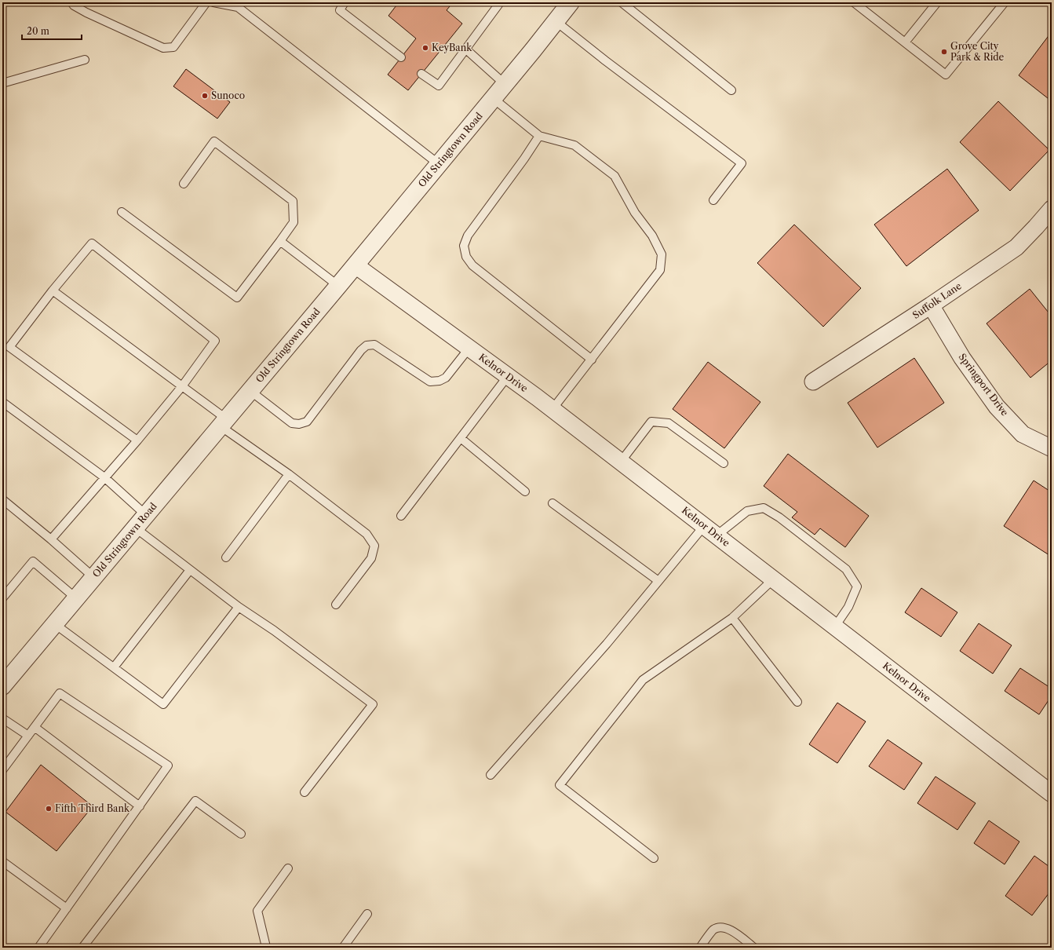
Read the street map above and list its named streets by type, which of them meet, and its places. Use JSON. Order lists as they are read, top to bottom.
{
  "streets": {
    "street": [
      "Old Stringtown Road",
      "Suffolk Lane",
      "Kelnor Drive",
      "Springport Drive"
    ]
  },
  "crossings": [
    ["Old Stringtown Road", "Kelnor Drive"],
    ["Suffolk Lane", "Springport Drive"]
  ],
  "places": [
    "KeyBank",
    "Grove City Park & Ride",
    "Sunoco",
    "Fifth Third Bank"
  ],
  "scale_bar": "20 m"
}
